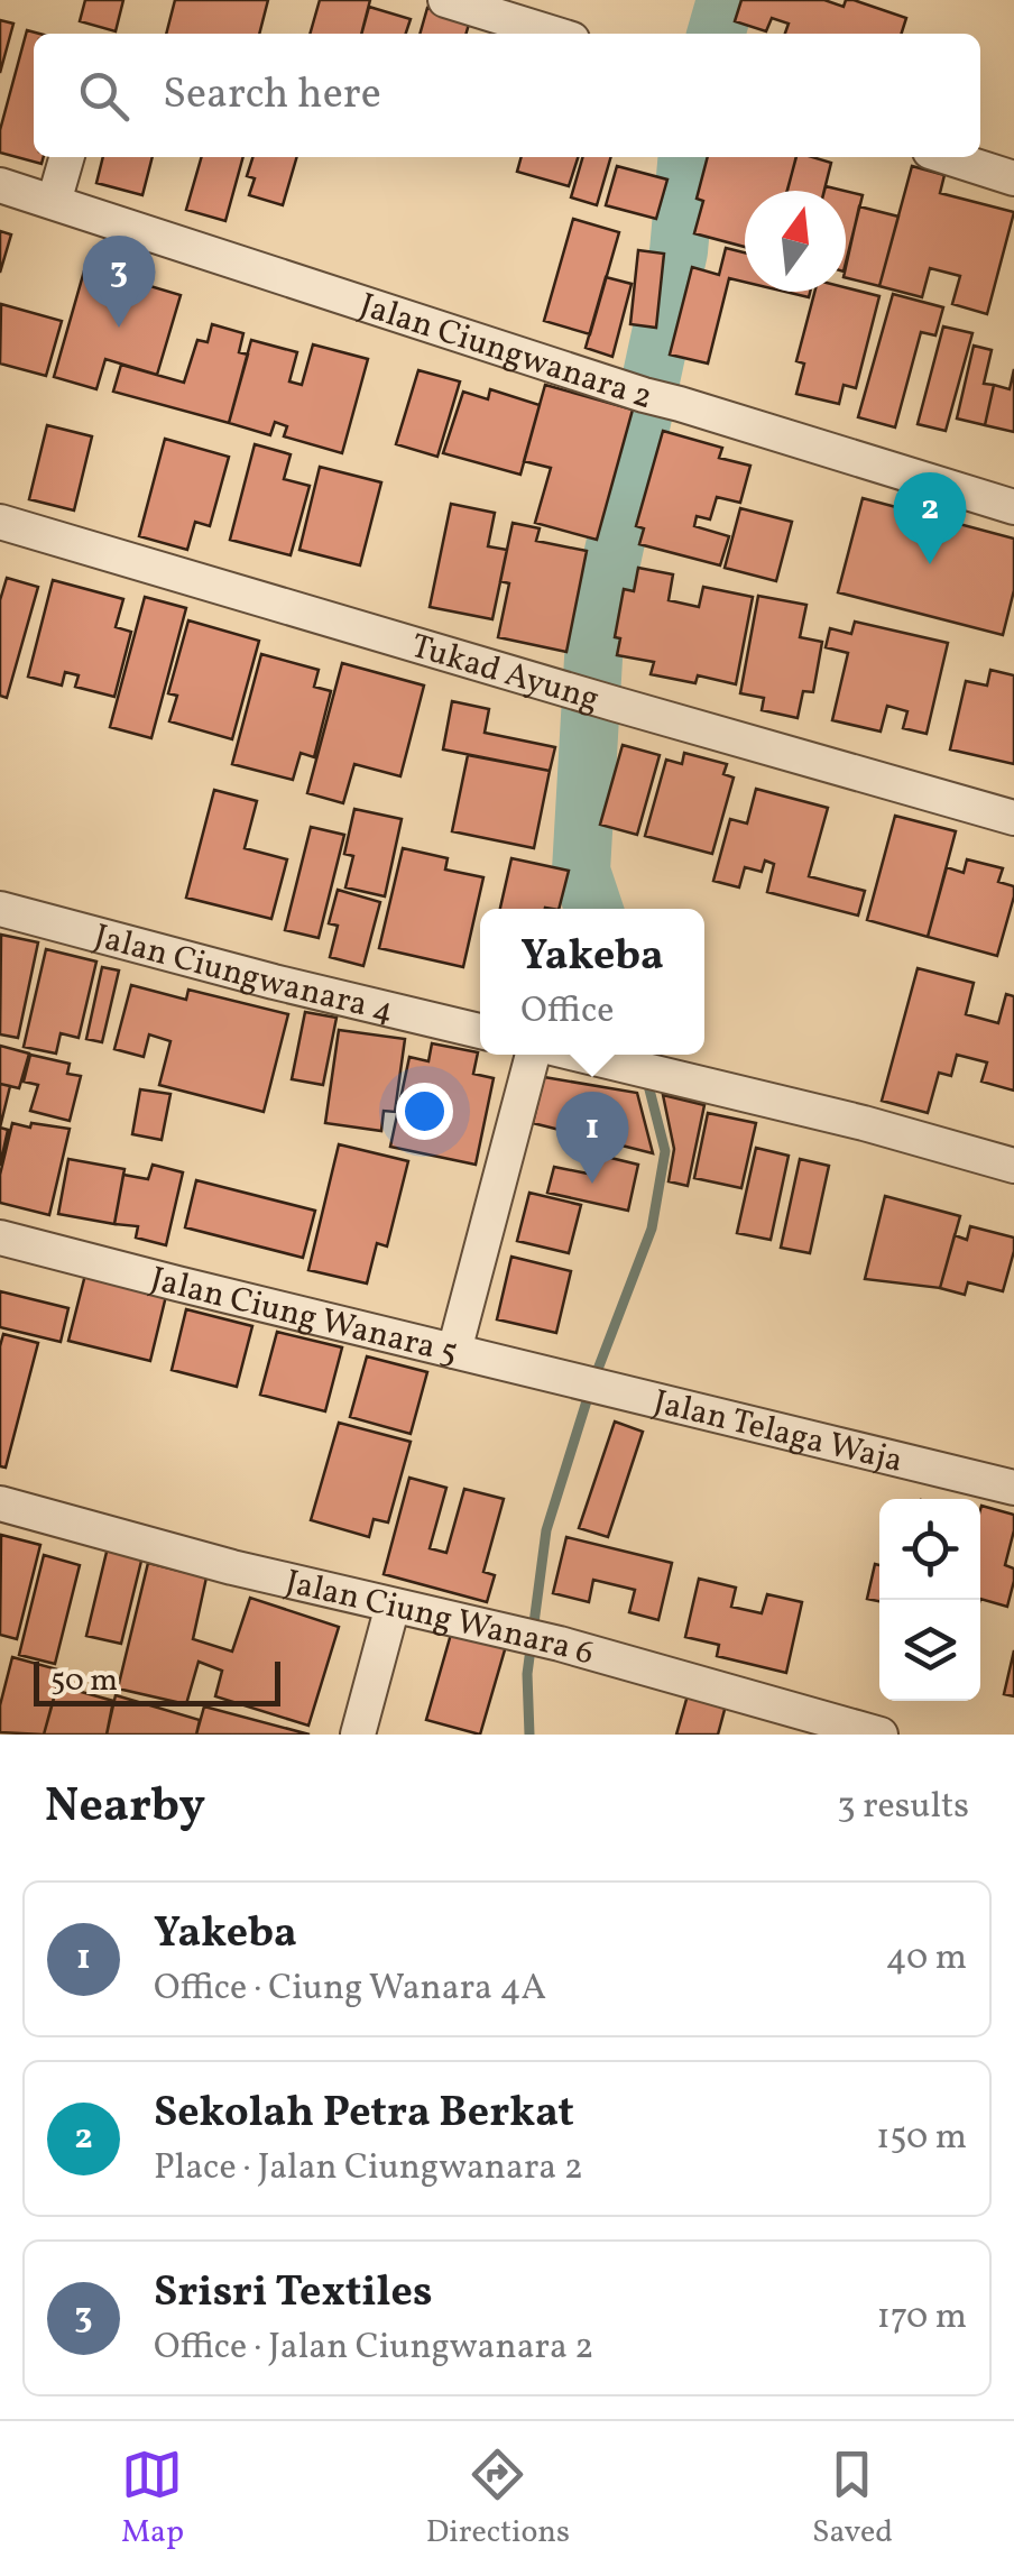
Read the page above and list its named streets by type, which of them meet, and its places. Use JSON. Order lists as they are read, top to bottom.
{
  "streets": {
    "street": [
      "Jalan Ciungwanara 2",
      "Tukad Ayung",
      "Jalan Ciungwanara 4",
      "Jalan Ciung Wanara 5",
      "Jalan Telaga Waja",
      "Jalan Ciung Wanara 6"
    ]
  },
  "crossings": [
    ["Jalan Ciung Wanara 5", "Jalan Telaga Waja"]
  ],
  "scale_bar": "50 m",
  "north": "top",
  "page": {
    "search": "Search here",
    "pins": ["3", "2", "1"],
    "popup": ["Yakeba", "Office"],
    "scale": "50 m",
    "heading": ["Nearby", "3 results"],
    "list": [
      {
        "mark": "1",
        "name": "Yakeba",
        "note": "Office · Ciung Wanara 4A",
        "value": "40 m"
      },
      {
        "mark": "2",
        "name": "Sekolah Petra Berkat",
        "note": "Place · Jalan Ciungwanara 2",
        "value": "150 m"
      },
      {
        "mark": "3",
        "name": "Srisri Textiles",
        "note": "Office · Jalan Ciungwanara 2",
        "value": "170 m"
      }
    ],
    "nav": ["Map", "Directions", "Saved"]
  }
}
